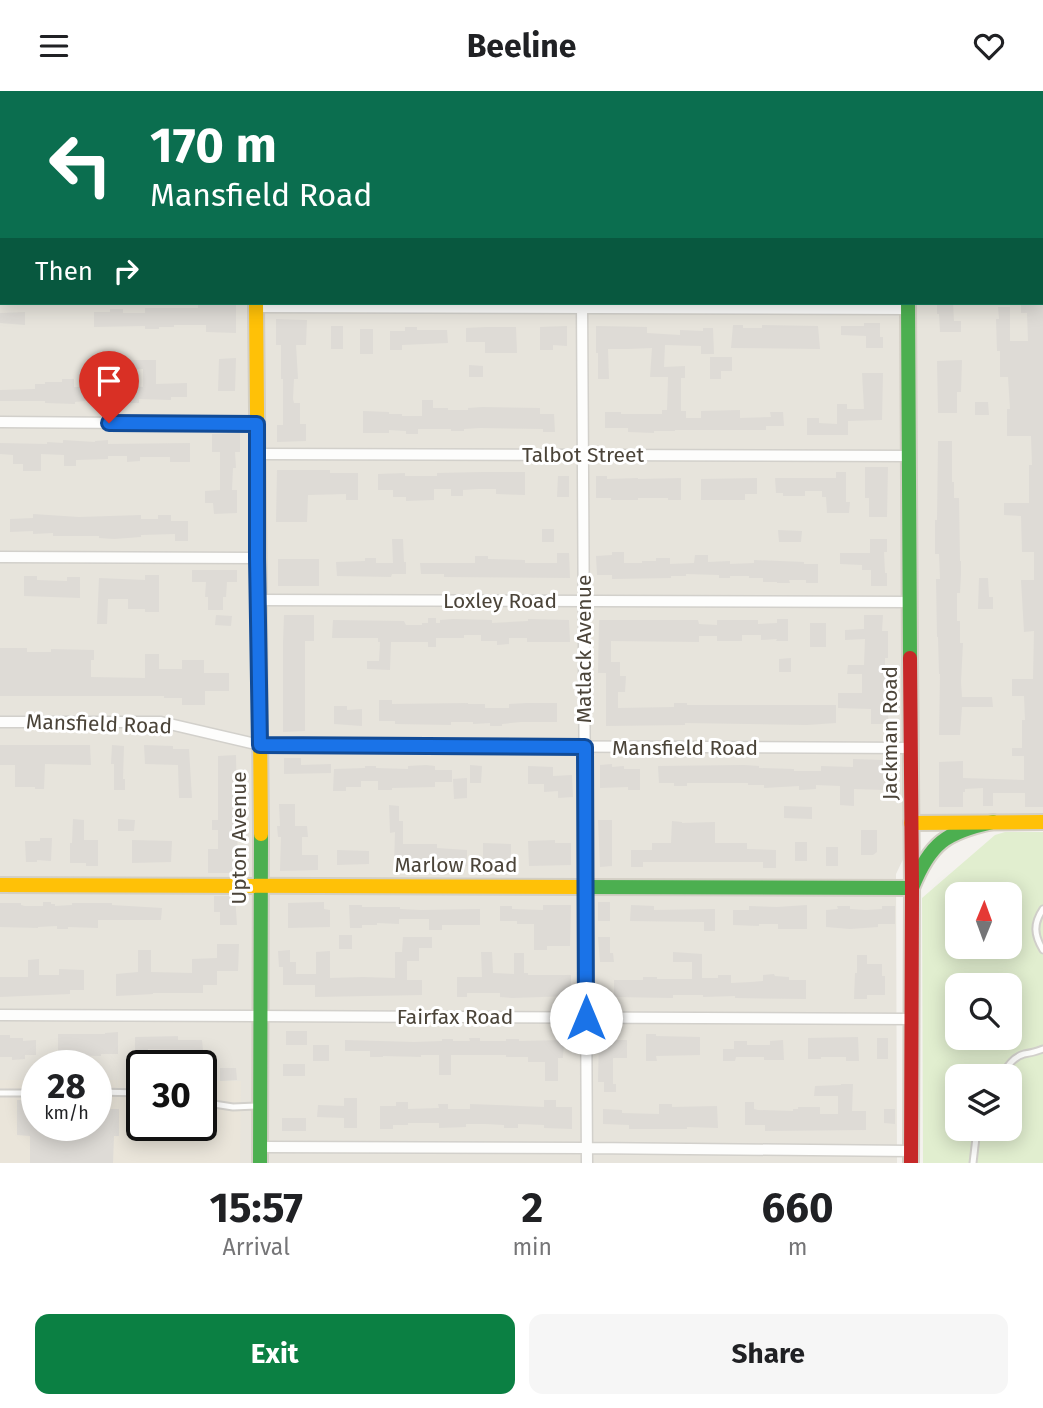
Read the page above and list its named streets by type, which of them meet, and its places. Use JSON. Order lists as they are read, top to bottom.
{
  "streets": {
    "street": [
      "Talbot Street",
      "Loxley Road",
      "Matlack Avenue",
      "Mansfield Road",
      "Jackman Road",
      "Upton Avenue",
      "Marlow Road",
      "Fairfax Road"
    ]
  },
  "crossings": [
    ["Talbot Street", "Matlack Avenue"],
    ["Talbot Street", "Jackman Road"],
    ["Talbot Street", "Upton Avenue"],
    ["Loxley Road", "Matlack Avenue"],
    ["Loxley Road", "Jackman Road"],
    ["Loxley Road", "Upton Avenue"],
    ["Matlack Avenue", "Mansfield Road"],
    ["Matlack Avenue", "Marlow Road"],
    ["Matlack Avenue", "Fairfax Road"],
    ["Mansfield Road", "Jackman Road"],
    ["Mansfield Road", "Upton Avenue"],
    ["Jackman Road", "Marlow Road"],
    ["Jackman Road", "Fairfax Road"],
    ["Upton Avenue", "Marlow Road"],
    ["Upton Avenue", "Fairfax Road"]
  ],
  "north": "top",
  "page": {
    "header": "Beeline",
    "turn": ["170 m", "Mansfield Road"],
    "then": "Then",
    "speed": "28 km/h",
    "limit": "30",
    "eta": [
      "15:57",
      "Arrival",
      "2",
      "min",
      "660",
      "m"
    ],
    "buttons": ["Exit", "Share"]
  }
}
